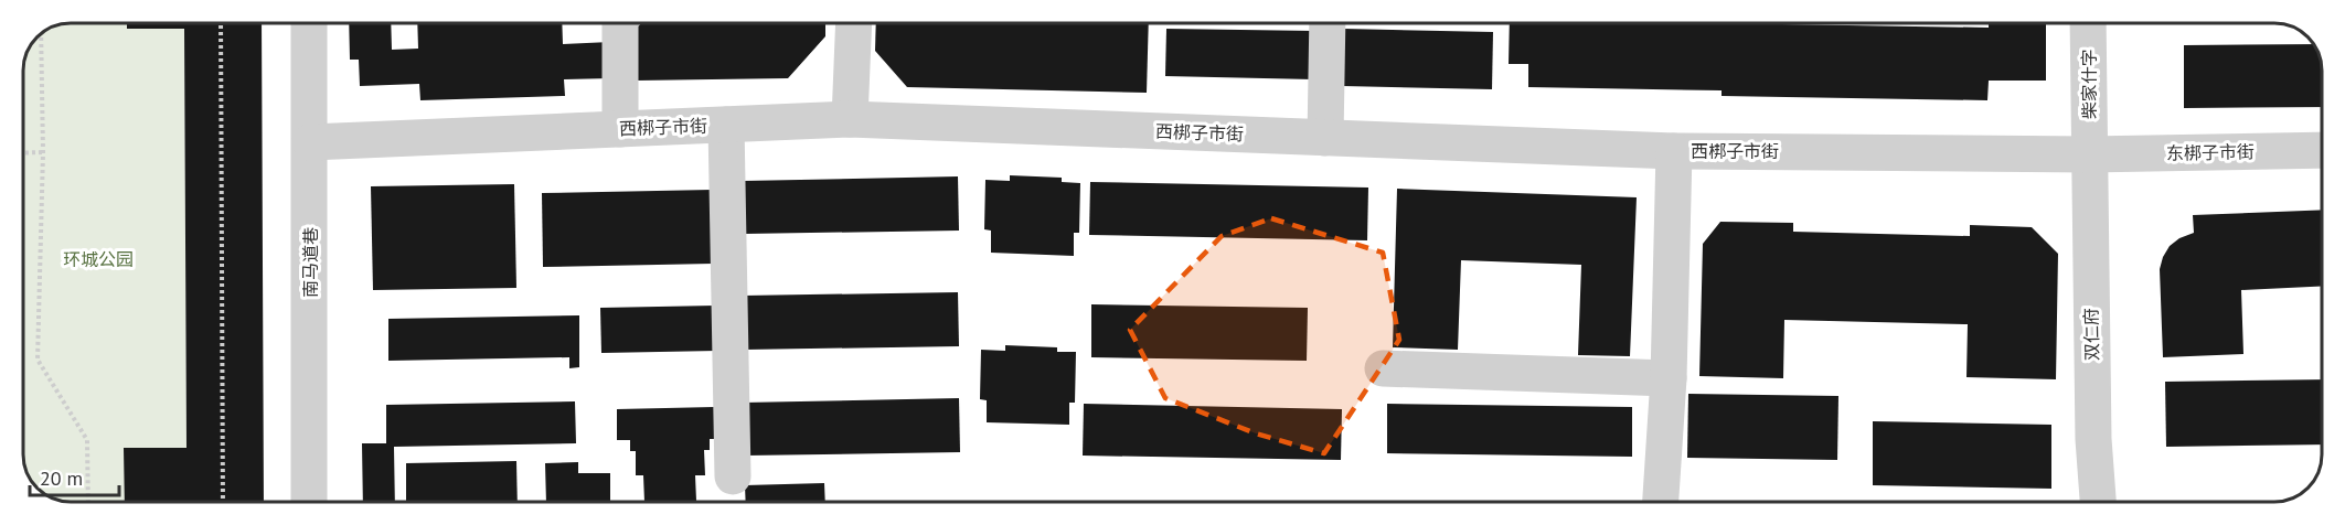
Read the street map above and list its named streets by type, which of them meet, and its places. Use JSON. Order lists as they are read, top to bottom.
{
  "streets": {
    "street": [
      "柴家什字",
      "西梆子市街",
      "东梆子市街",
      "南马道巷",
      "双仁府"
    ]
  },
  "crossings": [
    ["柴家什字", "西梆子市街"],
    ["柴家什字", "东梆子市街"],
    ["柴家什字", "双仁府"],
    ["西梆子市街", "东梆子市街"],
    ["西梆子市街", "南马道巷"],
    ["西梆子市街", "双仁府"],
    ["东梆子市街", "双仁府"]
  ],
  "parks": ["环城公园"],
  "scale_bar": "20 m"
}
